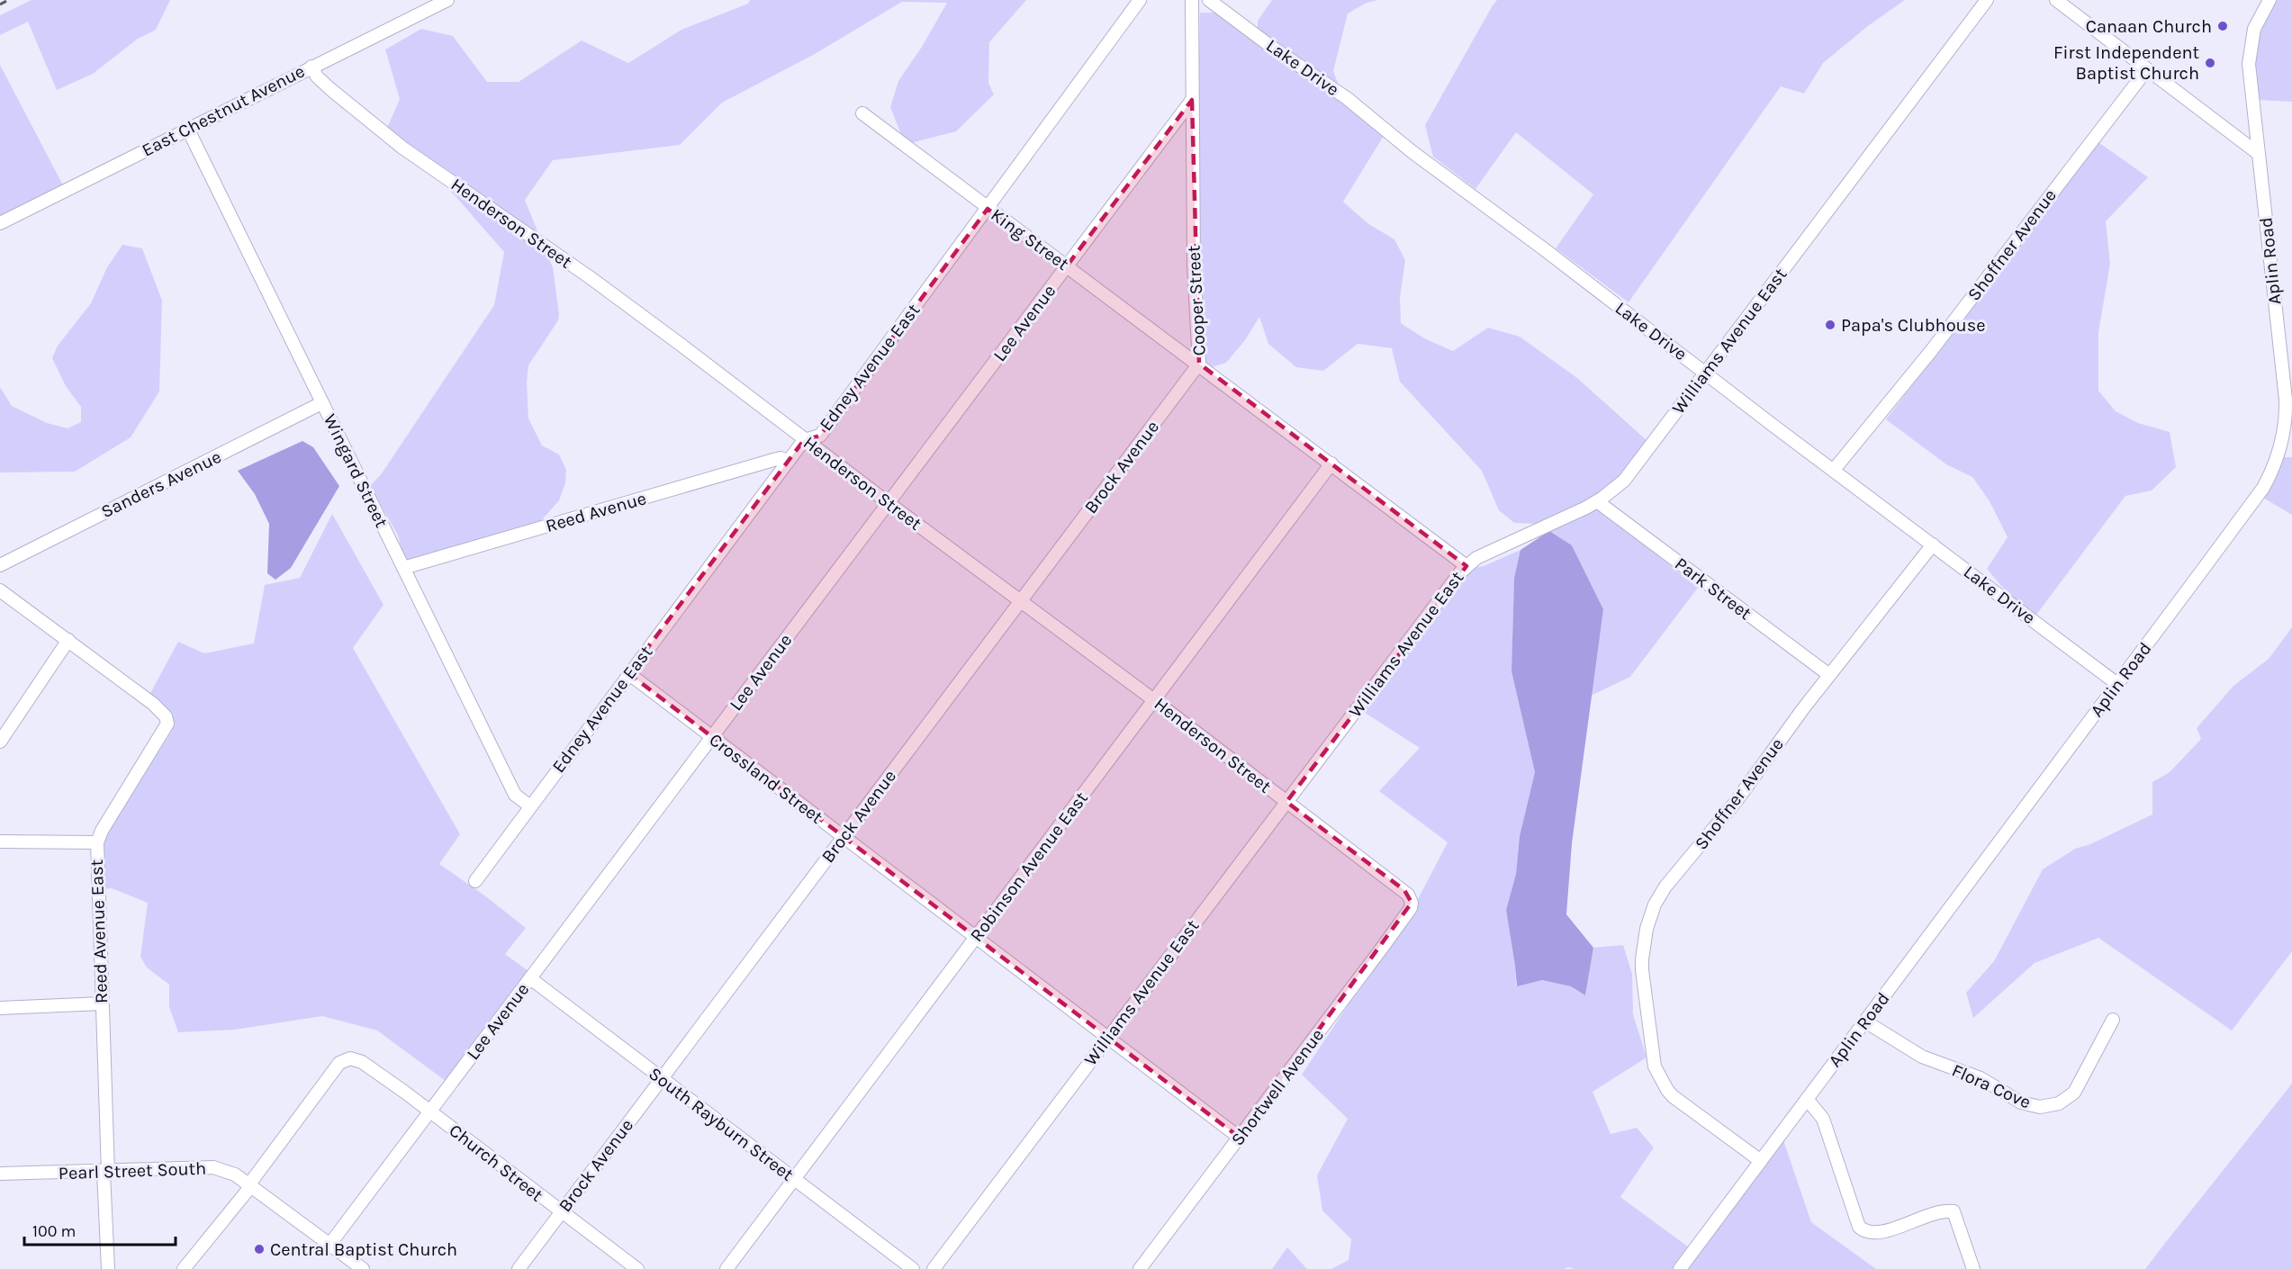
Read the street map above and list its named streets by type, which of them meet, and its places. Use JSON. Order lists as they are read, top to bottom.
{
  "streets": {
    "street": [
      "Lake Drive",
      "East Chestnut Avenue",
      "Henderson Street",
      "King Street",
      "Shoffner Avenue",
      "Aplin Road",
      "Cooper Street",
      "Lee Avenue",
      "Williams Avenue East",
      "Edney Avenue East",
      "Brock Avenue",
      "Wingard Street",
      "Sanders Avenue",
      "Reed Avenue",
      "Park Street",
      "Crossland Street",
      "Robinson Avenue East",
      "Reed Avenue East",
      "Flora Cove",
      "Shortwell Avenue",
      "South Rayburn Street",
      "Church Street",
      "Pearl Street South"
    ]
  },
  "crossings": [
    ["Lake Drive", "Shoffner Avenue"],
    ["Lake Drive", "Aplin Road"],
    ["Lake Drive", "Williams Avenue East"],
    ["East Chestnut Avenue", "Henderson Street"],
    ["East Chestnut Avenue", "Wingard Street"],
    ["Henderson Street", "Lee Avenue"],
    ["Henderson Street", "Williams Avenue East"],
    ["Henderson Street", "Edney Avenue East"],
    ["Henderson Street", "Brock Avenue"],
    ["Henderson Street", "Robinson Avenue East"],
    ["Henderson Street", "Shortwell Avenue"],
    ["King Street", "Cooper Street"],
    ["King Street", "Lee Avenue"],
    ["King Street", "Edney Avenue East"],
    ["King Street", "Brock Avenue"],
    ["Shoffner Avenue", "Aplin Road"],
    ["Shoffner Avenue", "Park Street"],
    ["Aplin Road", "Flora Cove"],
    ["Cooper Street", "Lee Avenue"],
    ["Cooper Street", "Williams Avenue East"],
    ["Cooper Street", "Brock Avenue"],
    ["Cooper Street", "Robinson Avenue East"],
    ["Lee Avenue", "Crossland Street"],
    ["Lee Avenue", "South Rayburn Street"],
    ["Lee Avenue", "Church Street"],
    ["Lee Avenue", "Pearl Street South"],
    ["Williams Avenue East", "Park Street"],
    ["Williams Avenue East", "Crossland Street"],
    ["Edney Avenue East", "Wingard Street"],
    ["Edney Avenue East", "Reed Avenue"],
    ["Edney Avenue East", "Crossland Street"],
    ["Brock Avenue", "Crossland Street"],
    ["Brock Avenue", "South Rayburn Street"],
    ["Brock Avenue", "Church Street"],
    ["Wingard Street", "Sanders Avenue"],
    ["Wingard Street", "Reed Avenue"],
    ["Crossland Street", "Robinson Avenue East"],
    ["Crossland Street", "Shortwell Avenue"],
    ["Robinson Avenue East", "South Rayburn Street"],
    ["Reed Avenue East", "Pearl Street South"],
    ["Church Street", "Pearl Street South"]
  ],
  "places": [
    "Canaan Church",
    "First Independent Baptist Church",
    "Papa's Clubhouse",
    "Central Baptist Church"
  ],
  "scale_bar": "100 m"
}
